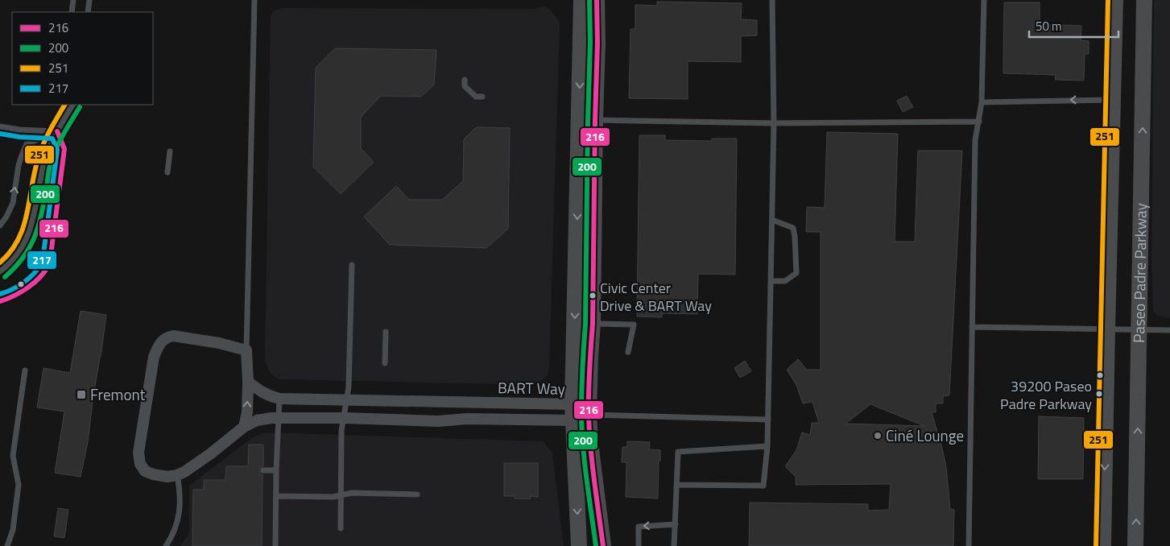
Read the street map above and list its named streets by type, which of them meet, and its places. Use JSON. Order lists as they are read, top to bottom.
{
  "streets": {
    "main road": ["Paseo Padre Parkway"],
    "street": ["BART Way"]
  },
  "places": {
    "other": ["Civic Center Drive & BART Way", "39200 Paseo Padre Parkway", "Ciné Lounge"],
    "transit": ["Fremont"]
  },
  "lines": [
    "transit line 216",
    "transit line 200",
    "transit line 251",
    "transit line 217"
  ],
  "legend": [
    "216",
    "200",
    "251",
    "217"
  ],
  "scale_bar": "50 m"
}
